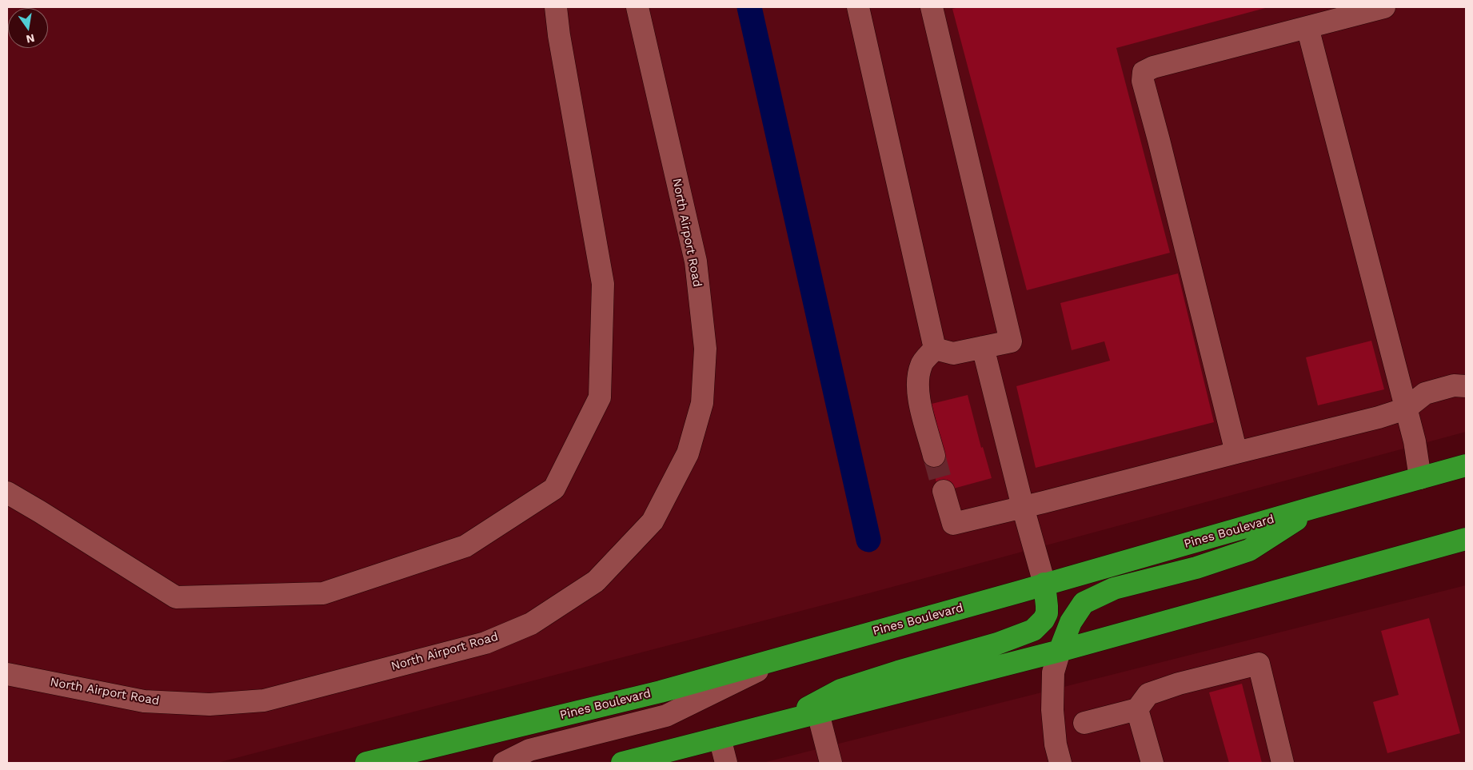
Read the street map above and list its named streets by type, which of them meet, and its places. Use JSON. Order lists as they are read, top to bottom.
{
  "streets": {
    "highway": ["Pines Boulevard"],
    "street": ["North Airport Road"]
  },
  "north": "bottom"
}
